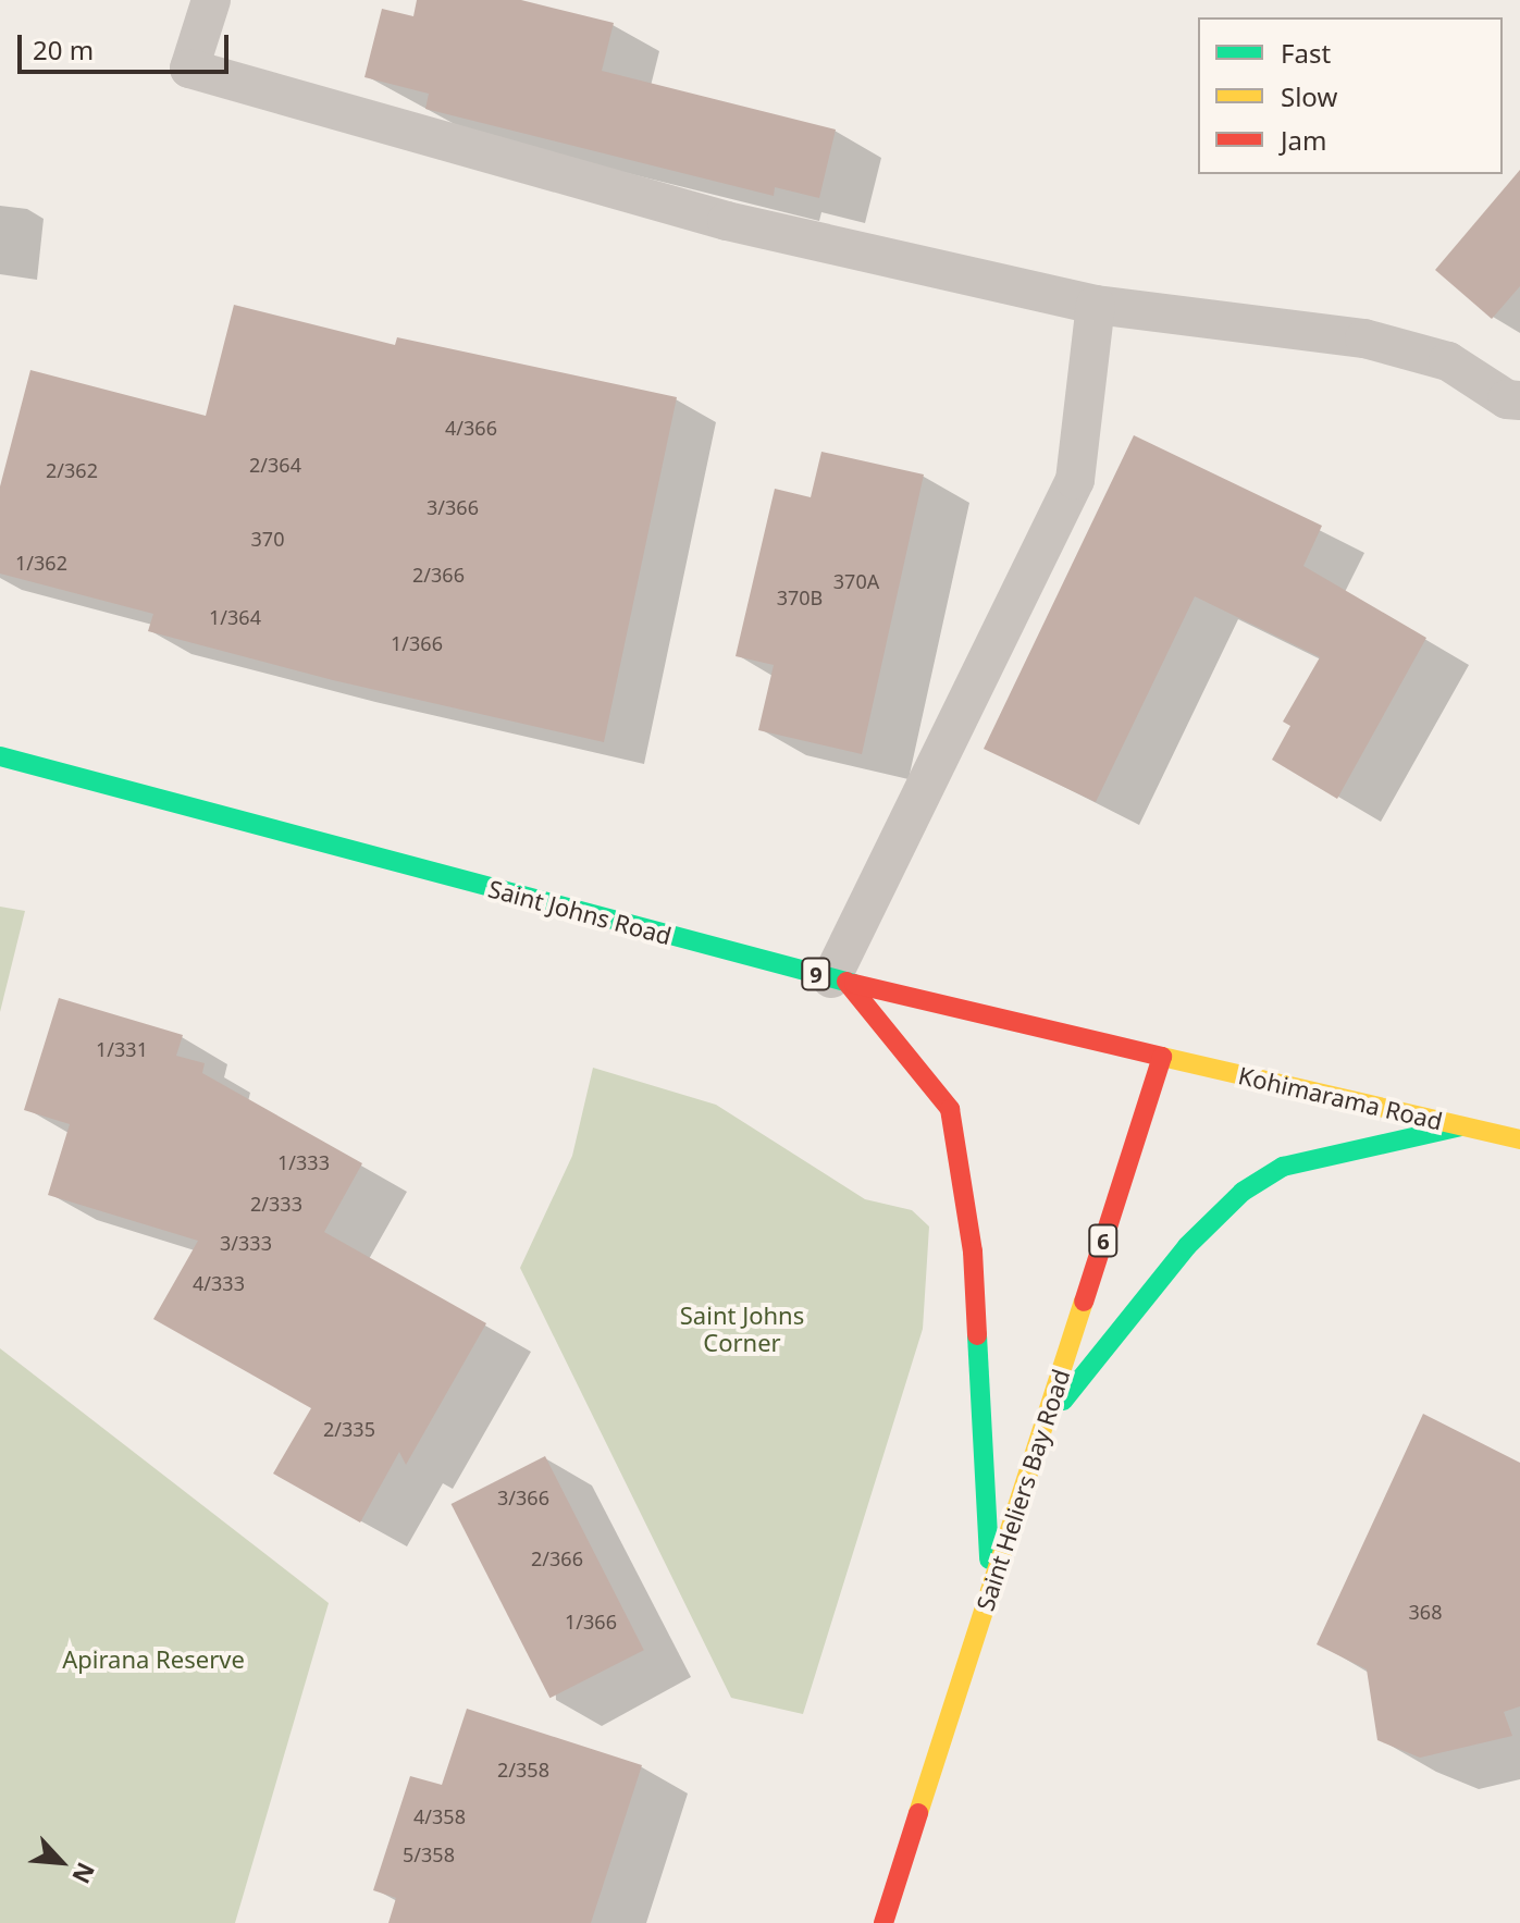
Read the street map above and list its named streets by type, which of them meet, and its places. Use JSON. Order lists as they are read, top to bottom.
{
  "streets": {
    "main road": [
      "Saint Johns Road",
      "9",
      "Kohimarama Road",
      "6",
      "Saint Heliers Bay Road"
    ]
  },
  "crossings": [
    ["Saint Johns Road", "Kohimarama Road"],
    ["Saint Johns Road", "Saint Heliers Bay Road"],
    ["Kohimarama Road", "Saint Heliers Bay Road"]
  ],
  "parks": ["Saint Johns Corner", "Apirana Reserve"],
  "house_numbers": [
    "4/366",
    "2/364",
    "2/362",
    "3/366",
    "370",
    "1/362",
    "2/366",
    "370A",
    "370B",
    "1/364",
    "1/366",
    "1/331",
    "1/333",
    "2/333",
    "3/333",
    "4/333",
    "2/335",
    "3/366",
    "2/366",
    "368",
    "1/366",
    "2/358",
    "4/358",
    "5/358"
  ],
  "legend": ["Fast", "Slow", "Jam"],
  "scale_bar": "20 m",
  "north": "bottom right"
}
